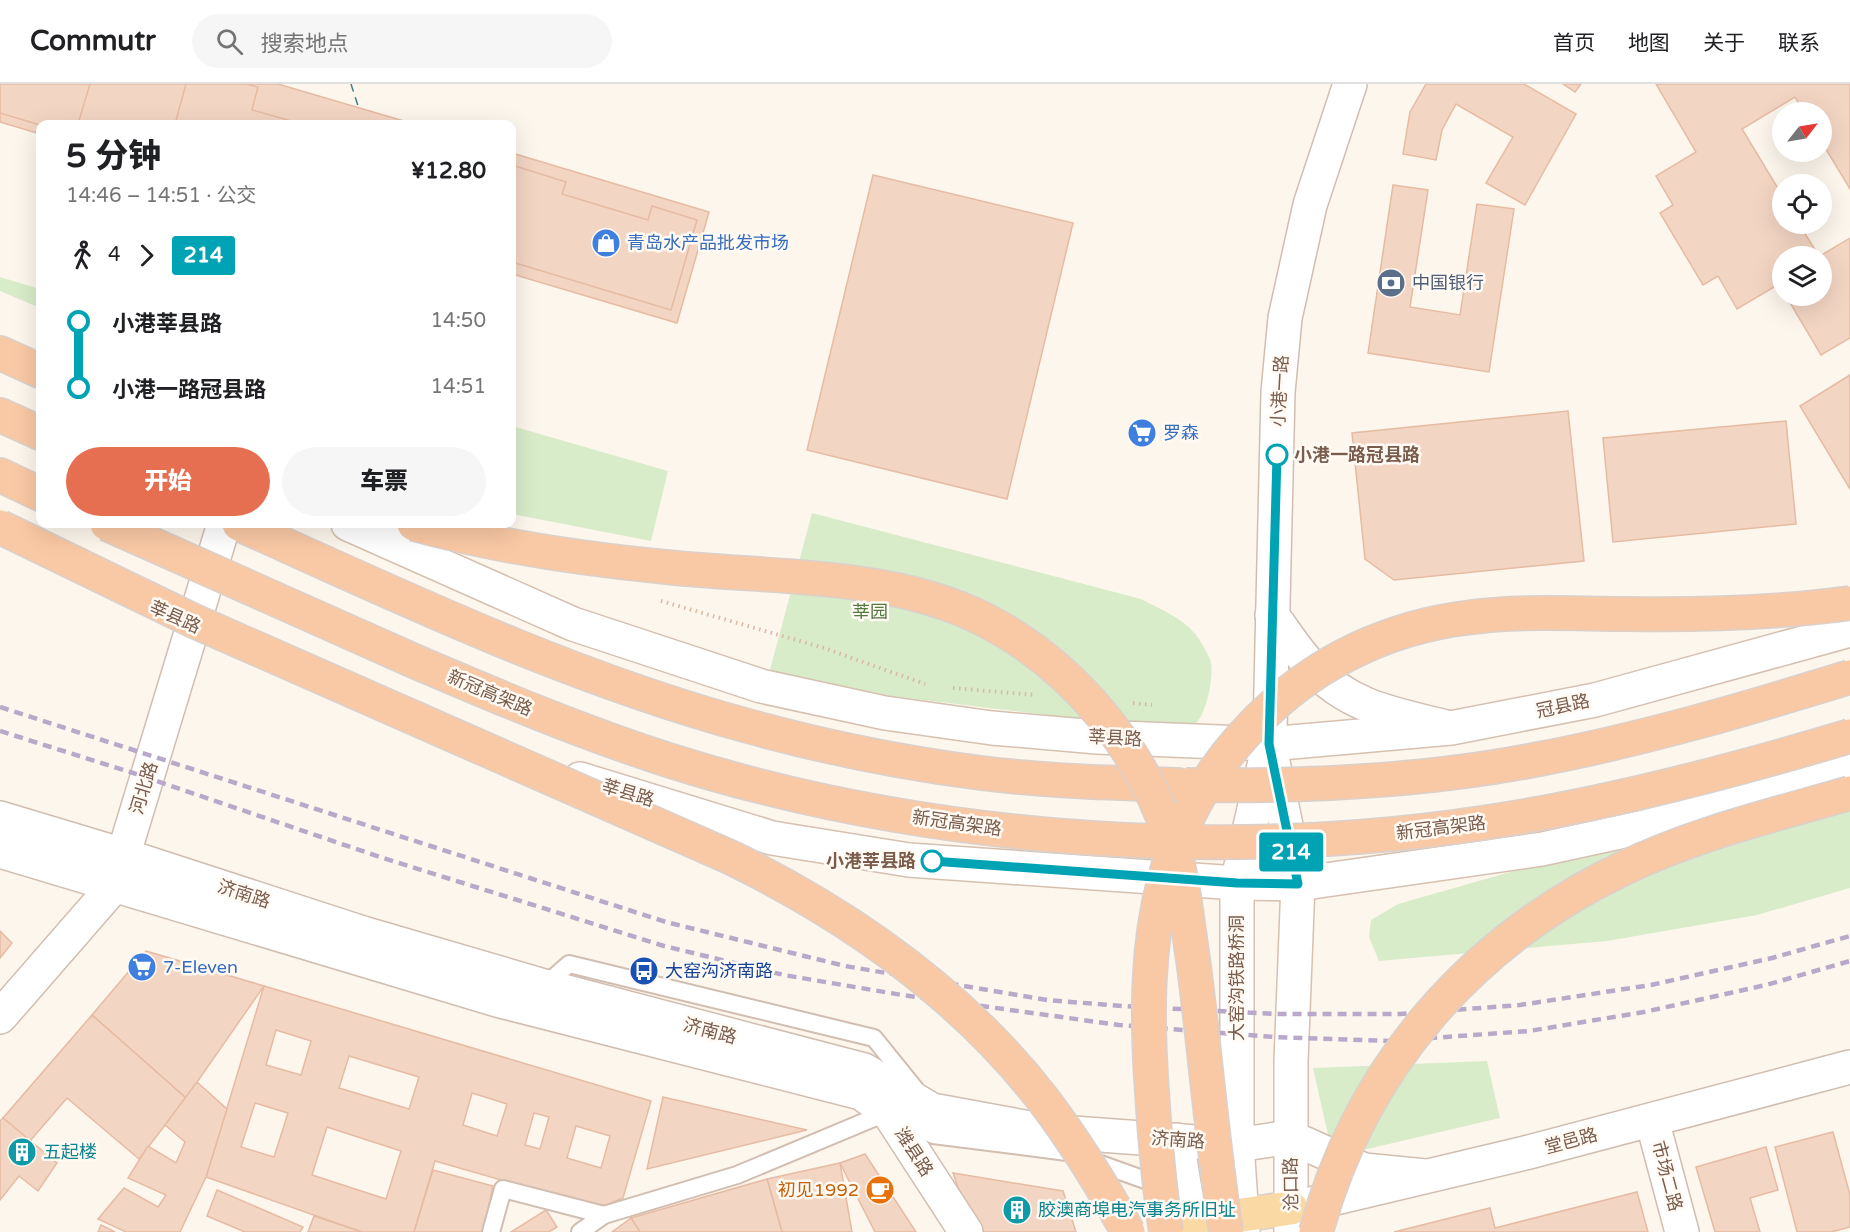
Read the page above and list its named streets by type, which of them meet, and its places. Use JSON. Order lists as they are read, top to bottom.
{
  "streets": {
    "highway": ["新冠高架路"],
    "street": [
      "小港一路",
      "莘县路",
      "冠县路",
      "河北路",
      "济南路",
      "大窑沟铁路桥洞",
      "堂邑路",
      "潍县路",
      "市场二路",
      "沧口路"
    ]
  },
  "crossings": [
    ["小港一路", "莘县路"],
    ["小港一路", "冠县路"],
    ["小港一路", "大窑沟铁路桥洞"],
    ["莘县路", "冠县路"],
    ["莘县路", "河北路"],
    ["莘县路", "大窑沟铁路桥洞"],
    ["冠县路", "大窑沟铁路桥洞"],
    ["河北路", "济南路"],
    ["济南路", "大窑沟铁路桥洞"],
    ["济南路", "潍县路"],
    ["济南路", "沧口路"],
    ["堂邑路", "市场二路"],
    ["堂邑路", "沧口路"]
  ],
  "parks": ["莘园"],
  "places": {
    "shop": ["青岛水产品批发市场"],
    "bank": ["中国银行"],
    "supermarket": ["罗森", "7-Eleven"],
    "other": ["小港一路冠县路", "小港莘县路"],
    "bus stop": ["大窑沟济南路"],
    "building": ["五起楼", "胶澳商埠电汽事务所旧址"],
    "cafe": ["初见1992"]
  },
  "lines": ["bus line 214"],
  "north": "top right",
  "page": {
    "header": "Commutr",
    "search": "搜索地点",
    "nav": [
      "首页",
      "地图",
      "关于",
      "联系"
    ],
    "on_map": "214",
    "heading": ["5 分钟", "14:46 – 14:51 · 公交", "¥12.80"],
    "legs": ["4", "214"],
    "list": [
      {
        "name": "小港莘县路",
        "value": "14:50"
      },
      {
        "name": "小港一路冠县路",
        "value": "14:51"
      }
    ],
    "buttons": ["开始", "车票"]
  }
}
